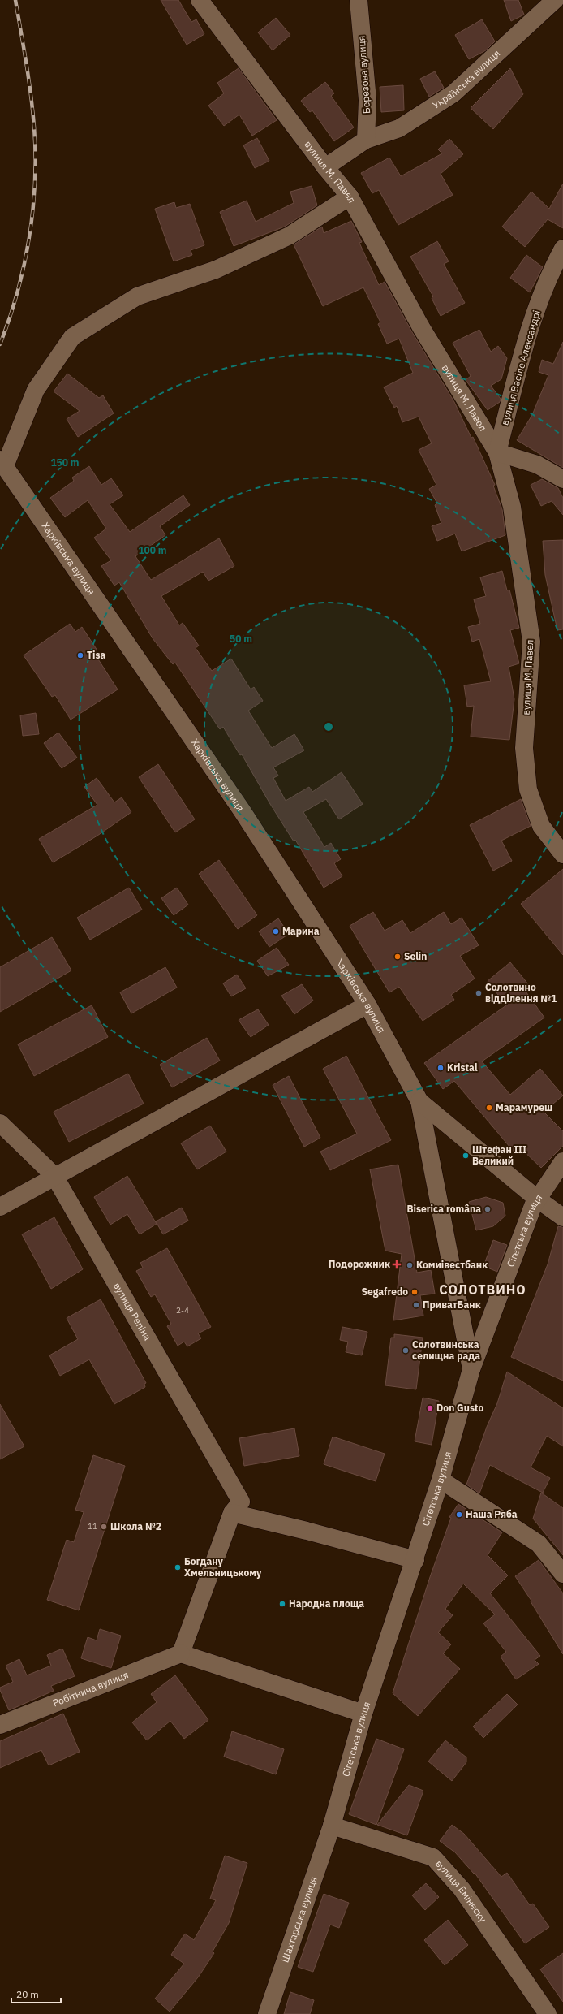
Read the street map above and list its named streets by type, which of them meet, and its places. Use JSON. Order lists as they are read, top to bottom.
{
  "streets": {
    "street": [
      "Березова вулиця",
      "Українська вулиця",
      "вулиця М. Павел",
      "вулиця Васіле Александрі",
      "Харківська вулиця",
      "Сігетська вулиця",
      "вулиця Репіна",
      "Робітнича вулиця",
      "вулиця Емінеску",
      "Шахтарська вулиця"
    ]
  },
  "crossings": [
    ["Березова вулиця", "Українська вулиця"],
    ["вулиця М. Павел", "вулиця Васіле Александрі"],
    ["Харківська вулиця", "Сігетська вулиця"],
    ["Сігетська вулиця", "вулиця Емінеску"],
    ["Сігетська вулиця", "Шахтарська вулиця"],
    ["вулиця Емінеску", "Шахтарська вулиця"]
  ],
  "districts": ["СОЛОТВИНО"],
  "places": {
    "other": [
      "Tisa",
      "Марина",
      "Selin",
      "Солотвино відділення №1",
      "Kristal",
      "Марамуреш",
      "Штефан III Великий",
      "Biserica româna",
      "Комиівестбанк",
      "Segafredo",
      "ПриватБанк",
      "Солотвинська селищна рада",
      "Don Gusto",
      "Наша Ряба",
      "Школа №2",
      "Богдану Хмельницькому",
      "Народна площа"
    ],
    "health": ["Подорожник"]
  },
  "house_numbers": ["2-4", "11"],
  "scale_bar": "20 m",
  "rings": ["150 m", "100 m", "50 m"]
}
